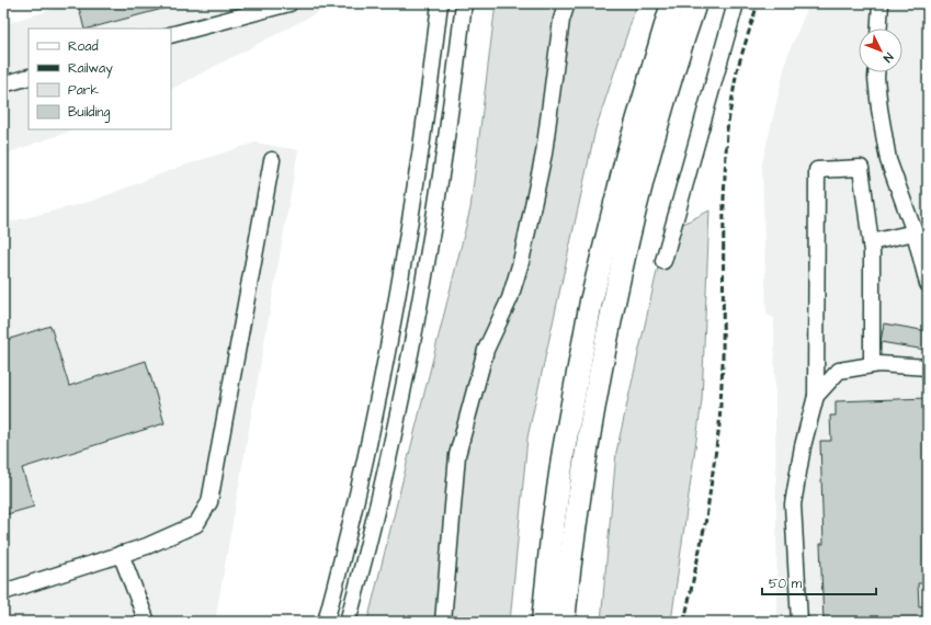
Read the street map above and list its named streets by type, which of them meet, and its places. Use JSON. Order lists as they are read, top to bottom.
{
  "legend": [
    "Road",
    "Railway",
    "Park",
    "Building"
  ],
  "scale_bar": "50 m",
  "north": "bottom right"
}
